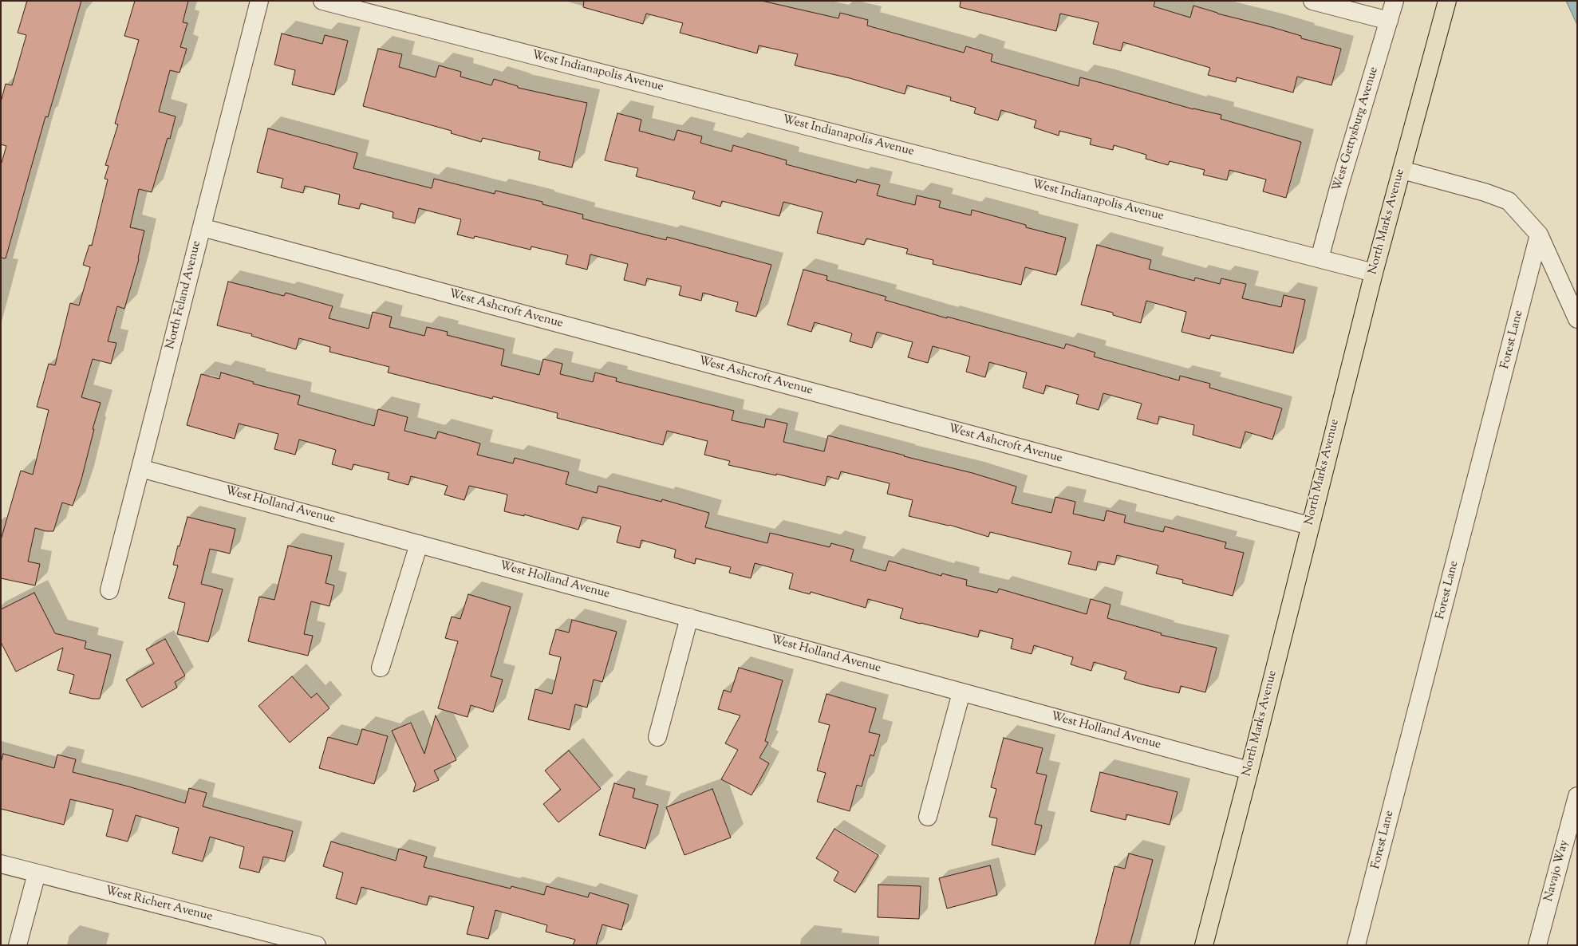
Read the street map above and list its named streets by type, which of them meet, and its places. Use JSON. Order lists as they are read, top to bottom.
{
  "streets": {
    "main road": ["North Marks Avenue"],
    "street": [
      "West Indianapolis Avenue",
      "West Gettysburg Avenue",
      "North Feland Avenue",
      "West Ashcroft Avenue",
      "Forest Lane",
      "West Holland Avenue",
      "Navajo Way",
      "West Richert Avenue"
    ]
  },
  "crossings": [
    ["West Indianapolis Avenue", "West Gettysburg Avenue"],
    ["West Indianapolis Avenue", "North Marks Avenue"],
    ["North Marks Avenue", "West Ashcroft Avenue"],
    ["North Marks Avenue", "West Holland Avenue"],
    ["North Feland Avenue", "West Ashcroft Avenue"],
    ["North Feland Avenue", "West Holland Avenue"]
  ]
}
